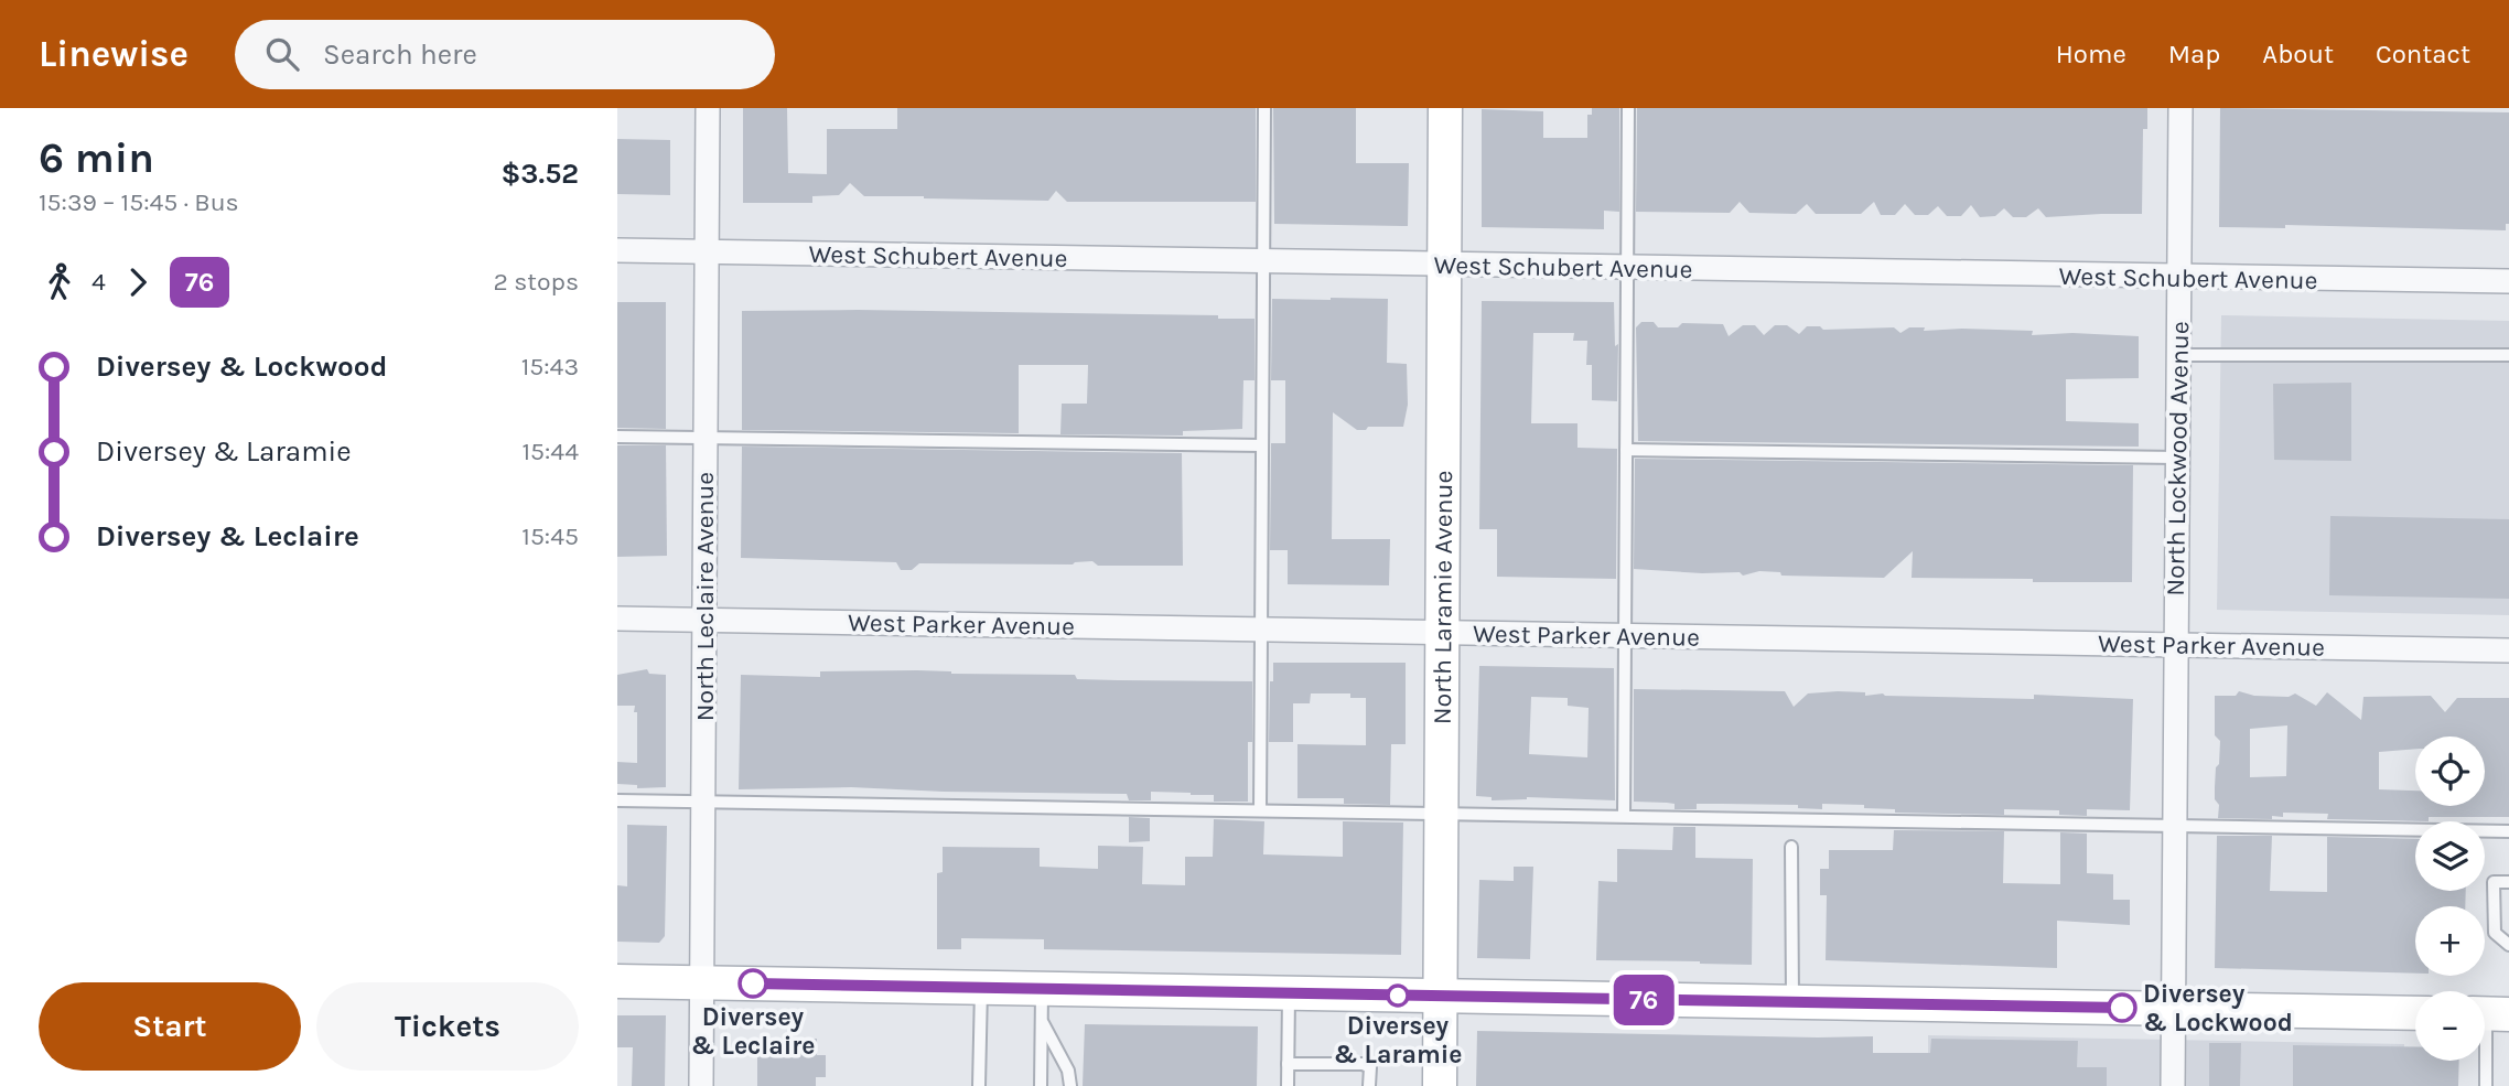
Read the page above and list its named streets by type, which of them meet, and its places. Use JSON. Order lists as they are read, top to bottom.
{
  "streets": {
    "main road": ["North Laramie Avenue"],
    "street": [
      "West Schubert Avenue",
      "North Lockwood Avenue",
      "North Leclaire Avenue",
      "West Parker Avenue"
    ]
  },
  "crossings": [
    ["West Schubert Avenue", "North Lockwood Avenue"],
    ["West Schubert Avenue", "North Leclaire Avenue"],
    ["West Schubert Avenue", "North Laramie Avenue"],
    ["North Lockwood Avenue", "West Parker Avenue"],
    ["North Leclaire Avenue", "West Parker Avenue"],
    ["North Laramie Avenue", "West Parker Avenue"]
  ],
  "places": ["Diversey & Leclaire", "Diversey & Laramie", "Diversey & Lockwood"],
  "lines": ["bus line 76"],
  "page": {
    "header": "Linewise",
    "search": "Search here",
    "nav": [
      "Home",
      "Map",
      "About",
      "Contact"
    ],
    "heading": ["6 min", "15:39 – 15:45 · Bus", "$3.52"],
    "on_map": "76",
    "legs": ["4", "76", "2 stops"],
    "list": [
      {
        "name": "Diversey & Lockwood",
        "value": "15:43"
      },
      {
        "name": "Diversey & Laramie",
        "value": "15:44"
      },
      {
        "name": "Diversey & Leclaire",
        "value": "15:45"
      }
    ],
    "map_buttons": ["+", "−"],
    "buttons": ["Start", "Tickets"]
  }
}
